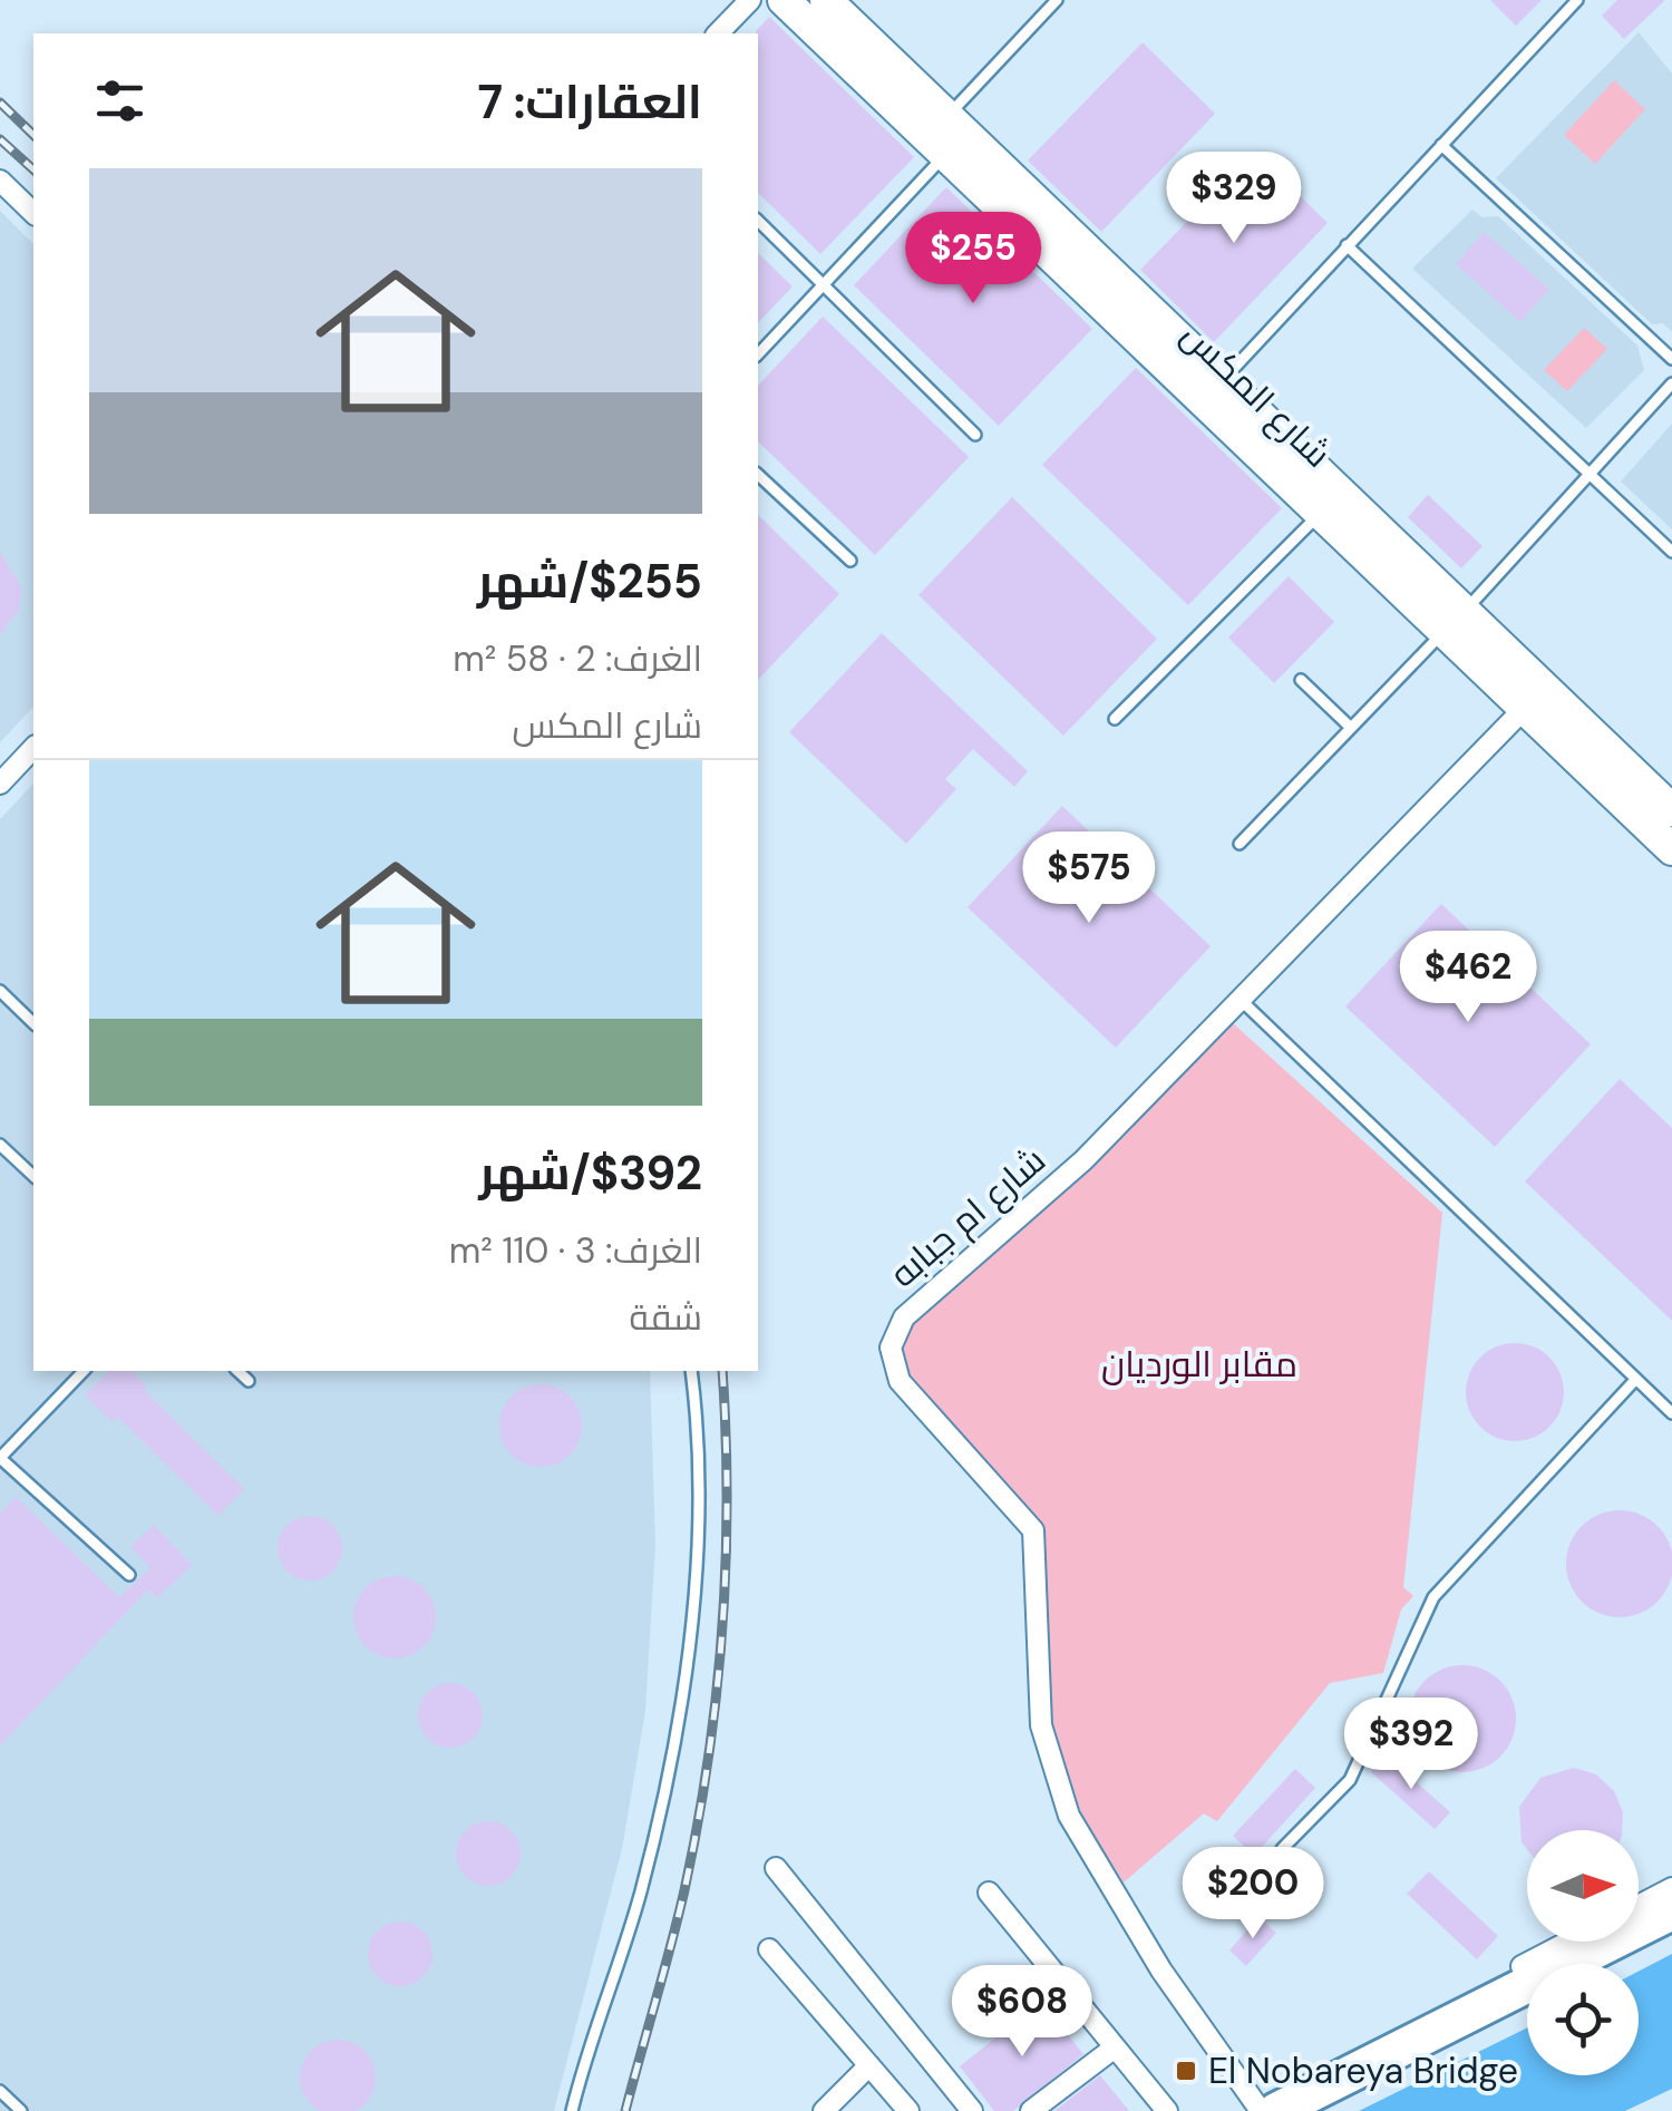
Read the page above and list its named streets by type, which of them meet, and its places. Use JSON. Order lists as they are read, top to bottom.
{
  "streets": {
    "main road": ["شارع المكس"],
    "street": ["شارع ام جبابه"]
  },
  "crossings": [
    ["شارع المكس", "شارع ام جبابه"]
  ],
  "parks": ["مقابر الورديان"],
  "places": {
    "transit": ["El Nobareya Bridge"]
  },
  "north": "right",
  "page": {
    "heading": "العقارات: 7",
    "price": [
      "$329",
      "$255",
      "$575",
      "$462",
      "$392",
      "$200",
      "$608"
    ],
    "list": [
      {
        "name": "$255/شهر",
        "note": "الغرف: 2 · 58 m² · شارع المكس"
      },
      {
        "name": "$392/شهر",
        "note": "الغرف: 3 · 110 m² · شقة"
      }
    ]
  }
}
